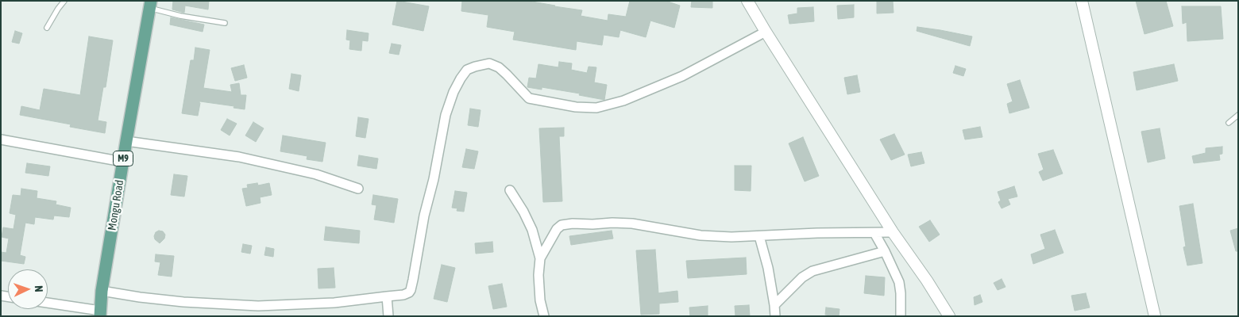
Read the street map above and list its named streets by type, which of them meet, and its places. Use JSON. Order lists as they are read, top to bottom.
{
  "streets": {
    "main road": ["M9", "Mongu Road"]
  },
  "north": "right"
}
